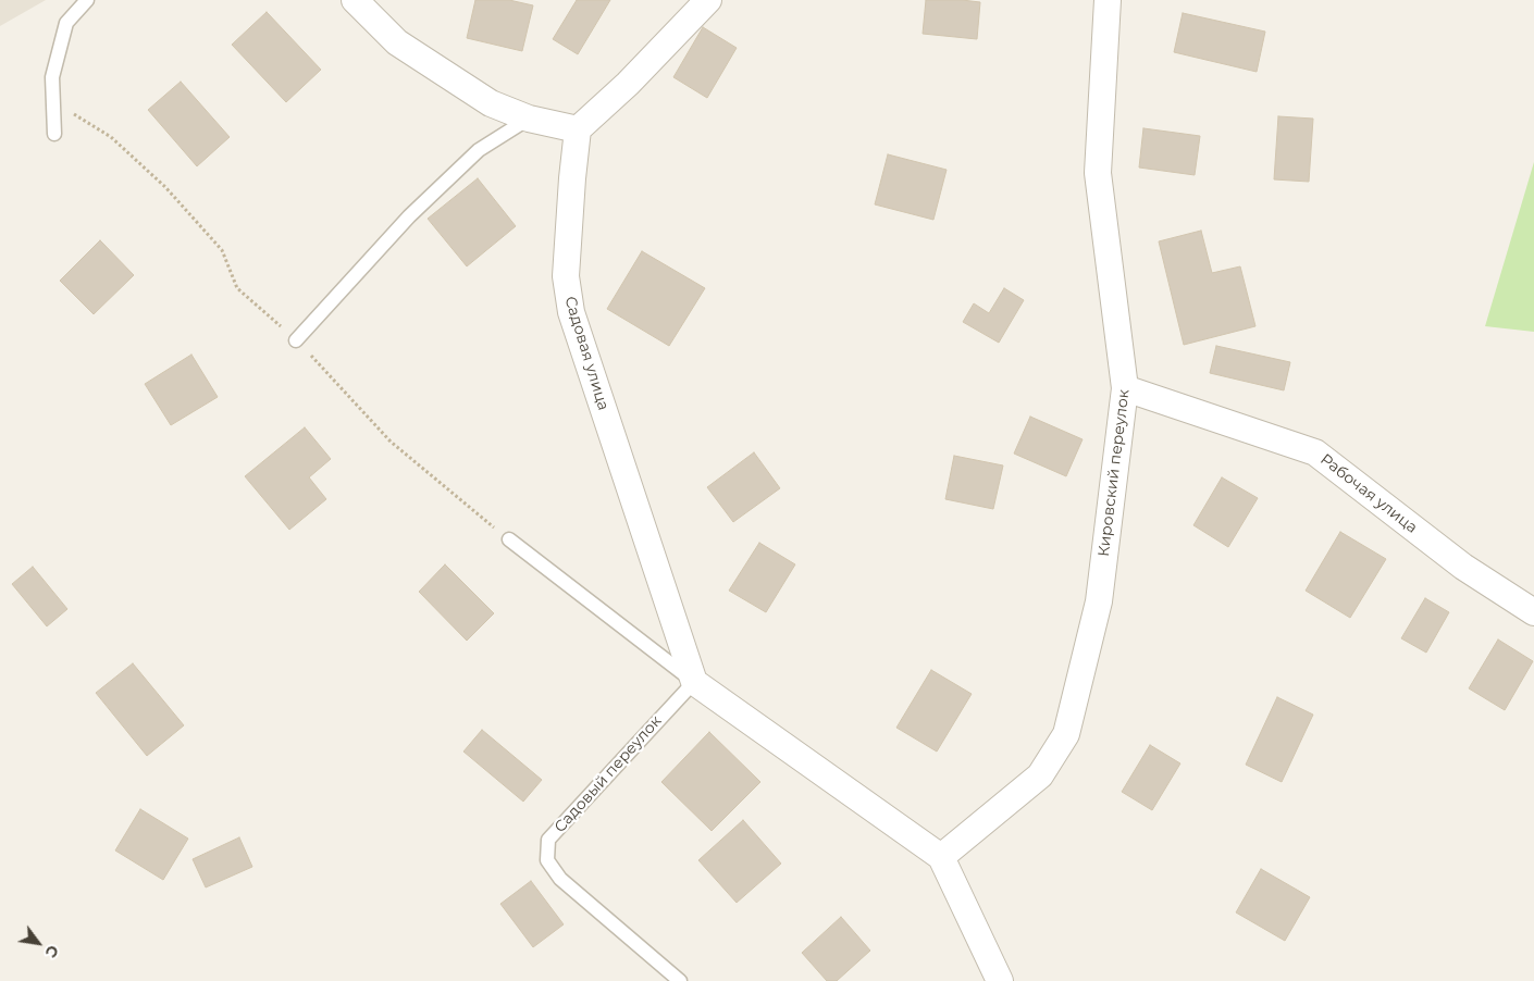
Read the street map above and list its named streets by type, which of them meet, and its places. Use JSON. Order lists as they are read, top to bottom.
{
  "streets": {
    "street": ["Садовая улица", "Кировский переулок", "Рабочая улица"],
    "lane": ["Садовый переулок"]
  },
  "crossings": [
    ["Садовая улица", "Садовый переулок"],
    ["Кировский переулок", "Рабочая улица"]
  ],
  "north": "bottom right"
}
